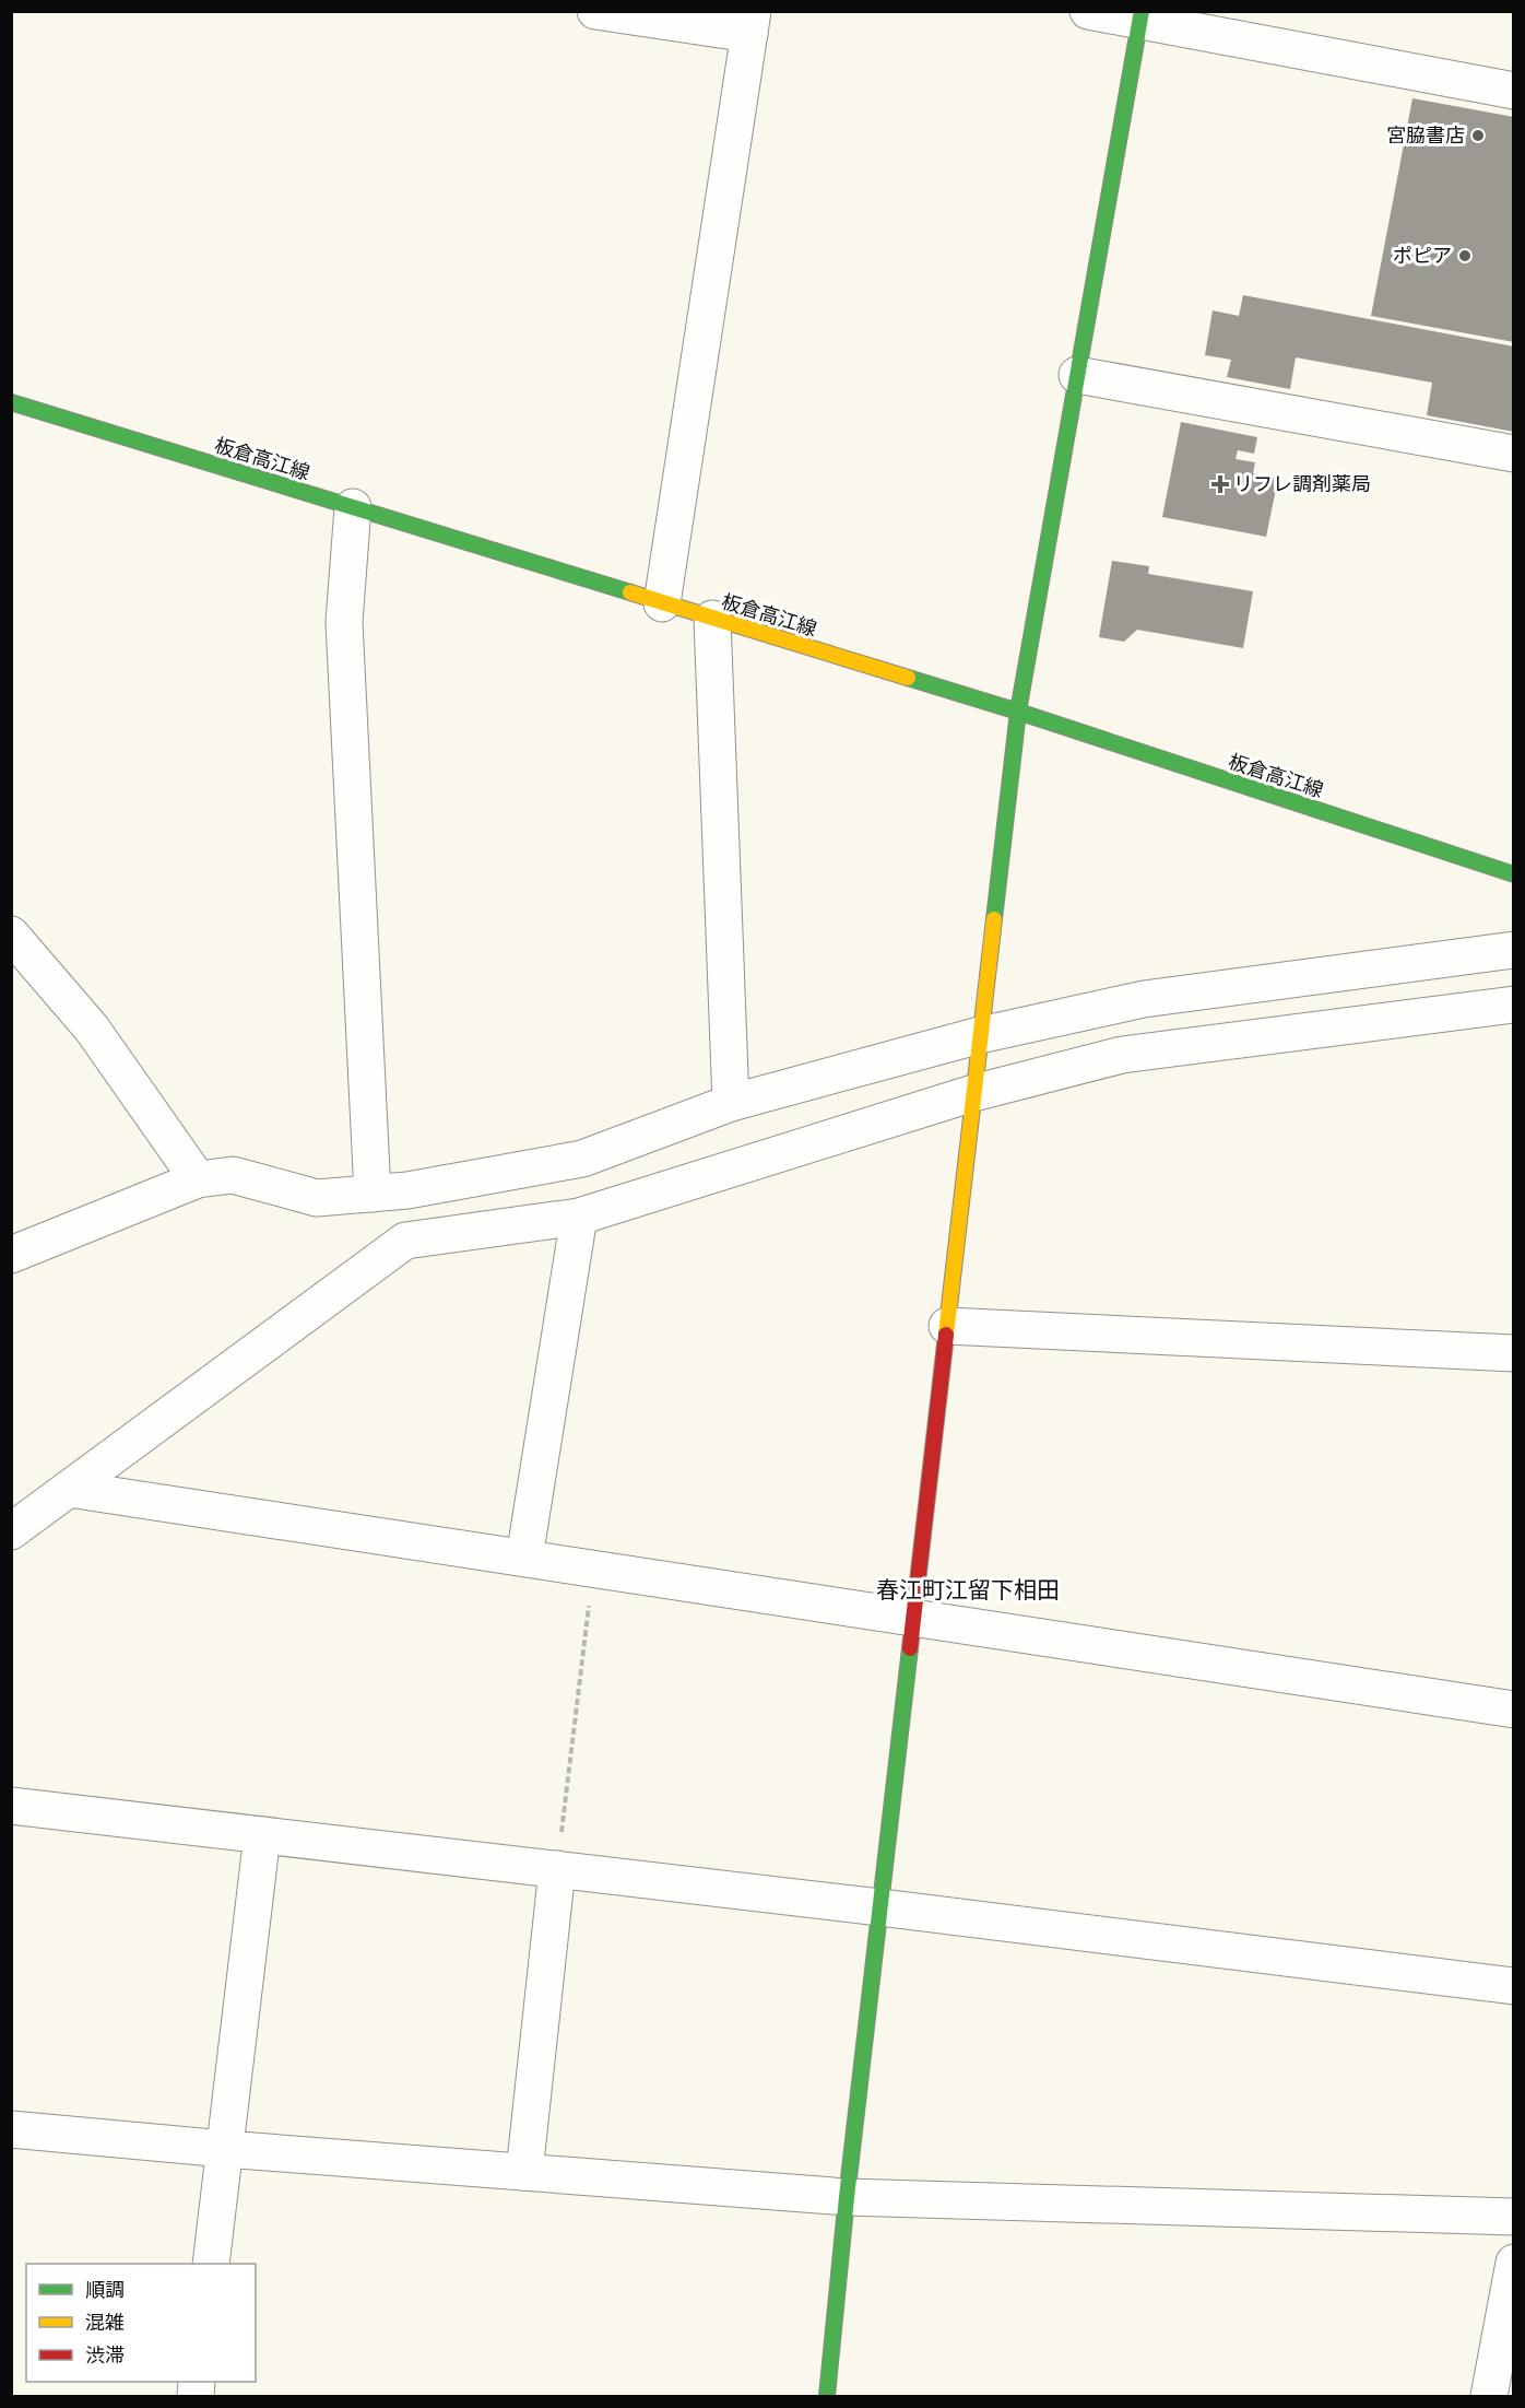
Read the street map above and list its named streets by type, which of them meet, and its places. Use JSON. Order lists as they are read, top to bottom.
{
  "streets": {
    "street": ["板倉高江線"]
  },
  "districts": ["春江町江留下相田"],
  "places": {
    "other": ["宮脇書店", "ポピア"],
    "health": ["リフレ調剤薬局"]
  },
  "legend": ["順調", "混雑", "渋滞"]
}
